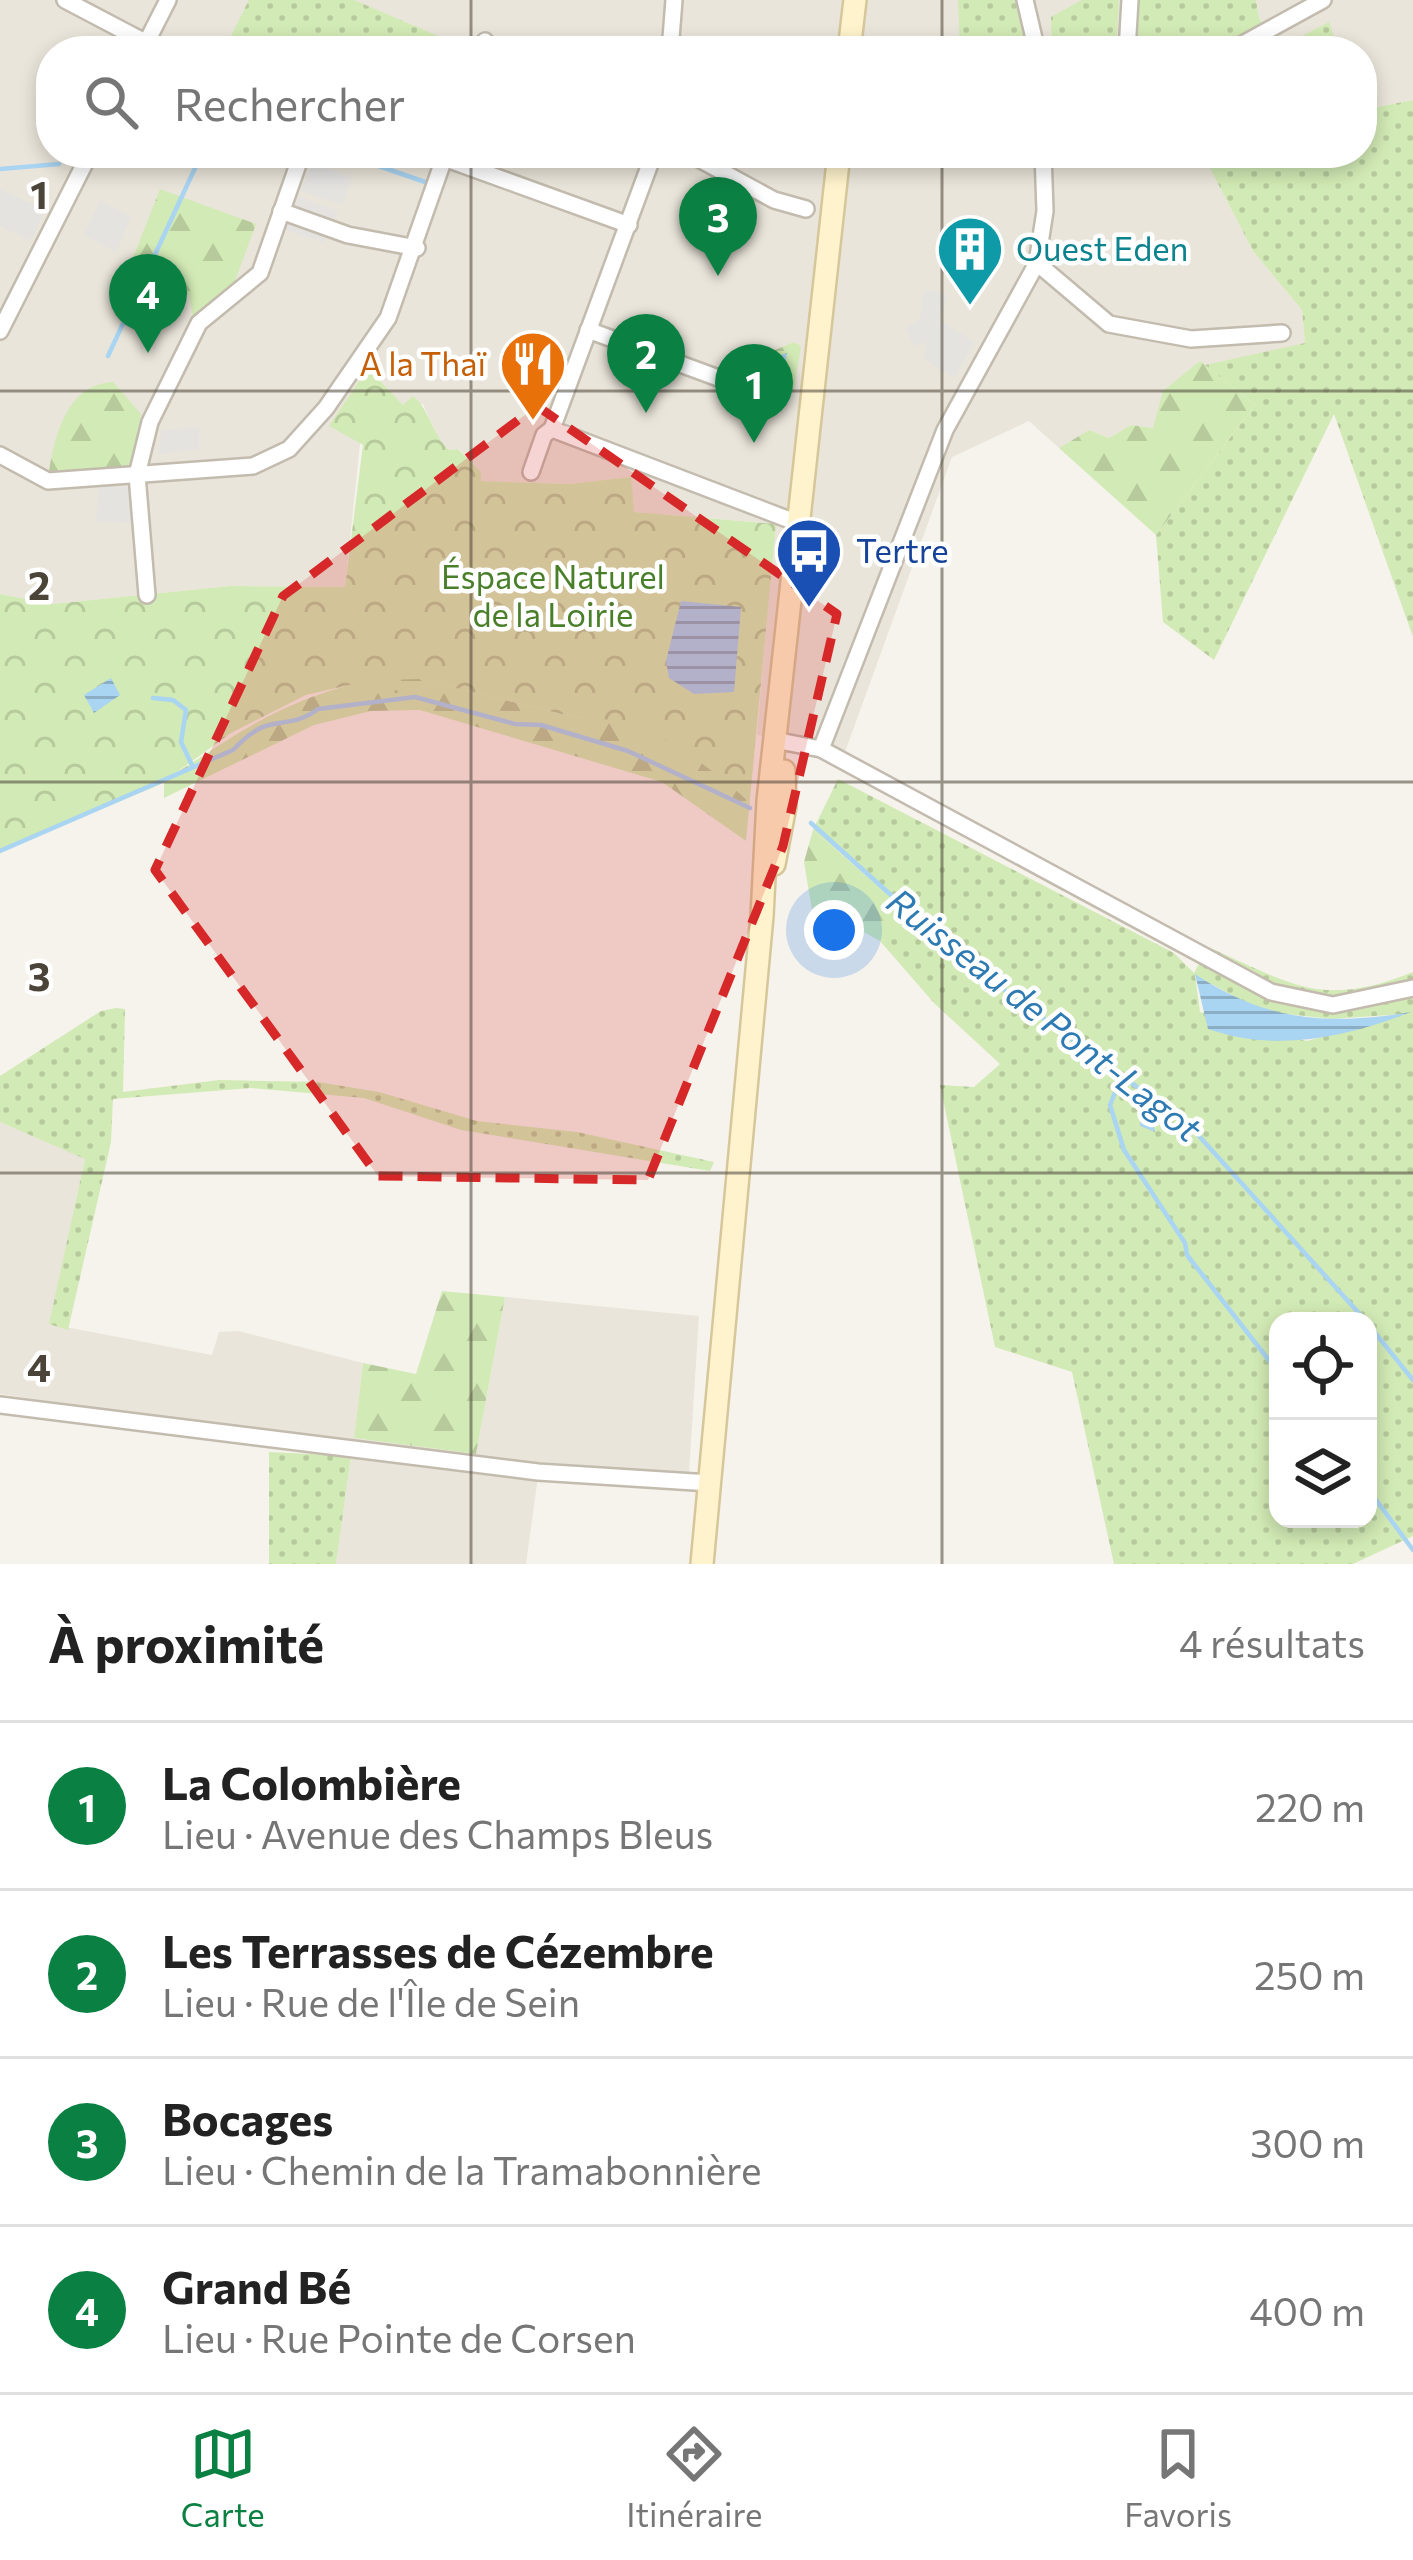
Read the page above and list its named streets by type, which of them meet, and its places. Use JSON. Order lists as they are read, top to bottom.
{
  "water": ["Ruisseau de Pont-Lagot"],
  "parks": ["Éspace Naturel de la Loirie"],
  "places": {
    "building": ["Ouest Eden"],
    "restaurant": ["A la Thaï"],
    "bus stop": ["Tertre"]
  },
  "page": {
    "search": "Rechercher",
    "pins": [
      "3",
      "4",
      "2",
      "1"
    ],
    "heading": ["À proximité", "4 résultats"],
    "list": [
      {
        "mark": "1",
        "name": "La Colombière",
        "note": "Lieu · Avenue des Champs Bleus",
        "value": "220 m"
      },
      {
        "mark": "2",
        "name": "Les Terrasses de Cézembre",
        "note": "Lieu · Rue de l'Île de Sein",
        "value": "250 m"
      },
      {
        "mark": "3",
        "name": "Bocages",
        "note": "Lieu · Chemin de la Tramabonnière",
        "value": "300 m"
      },
      {
        "mark": "4",
        "name": "Grand Bé",
        "note": "Lieu · Rue Pointe de Corsen",
        "value": "400 m"
      }
    ],
    "nav": ["Carte", "Itinéraire", "Favoris"]
  },
  "grid": {
    "rows": [
      "1",
      "2",
      "3",
      "4"
    ]
  }
}
